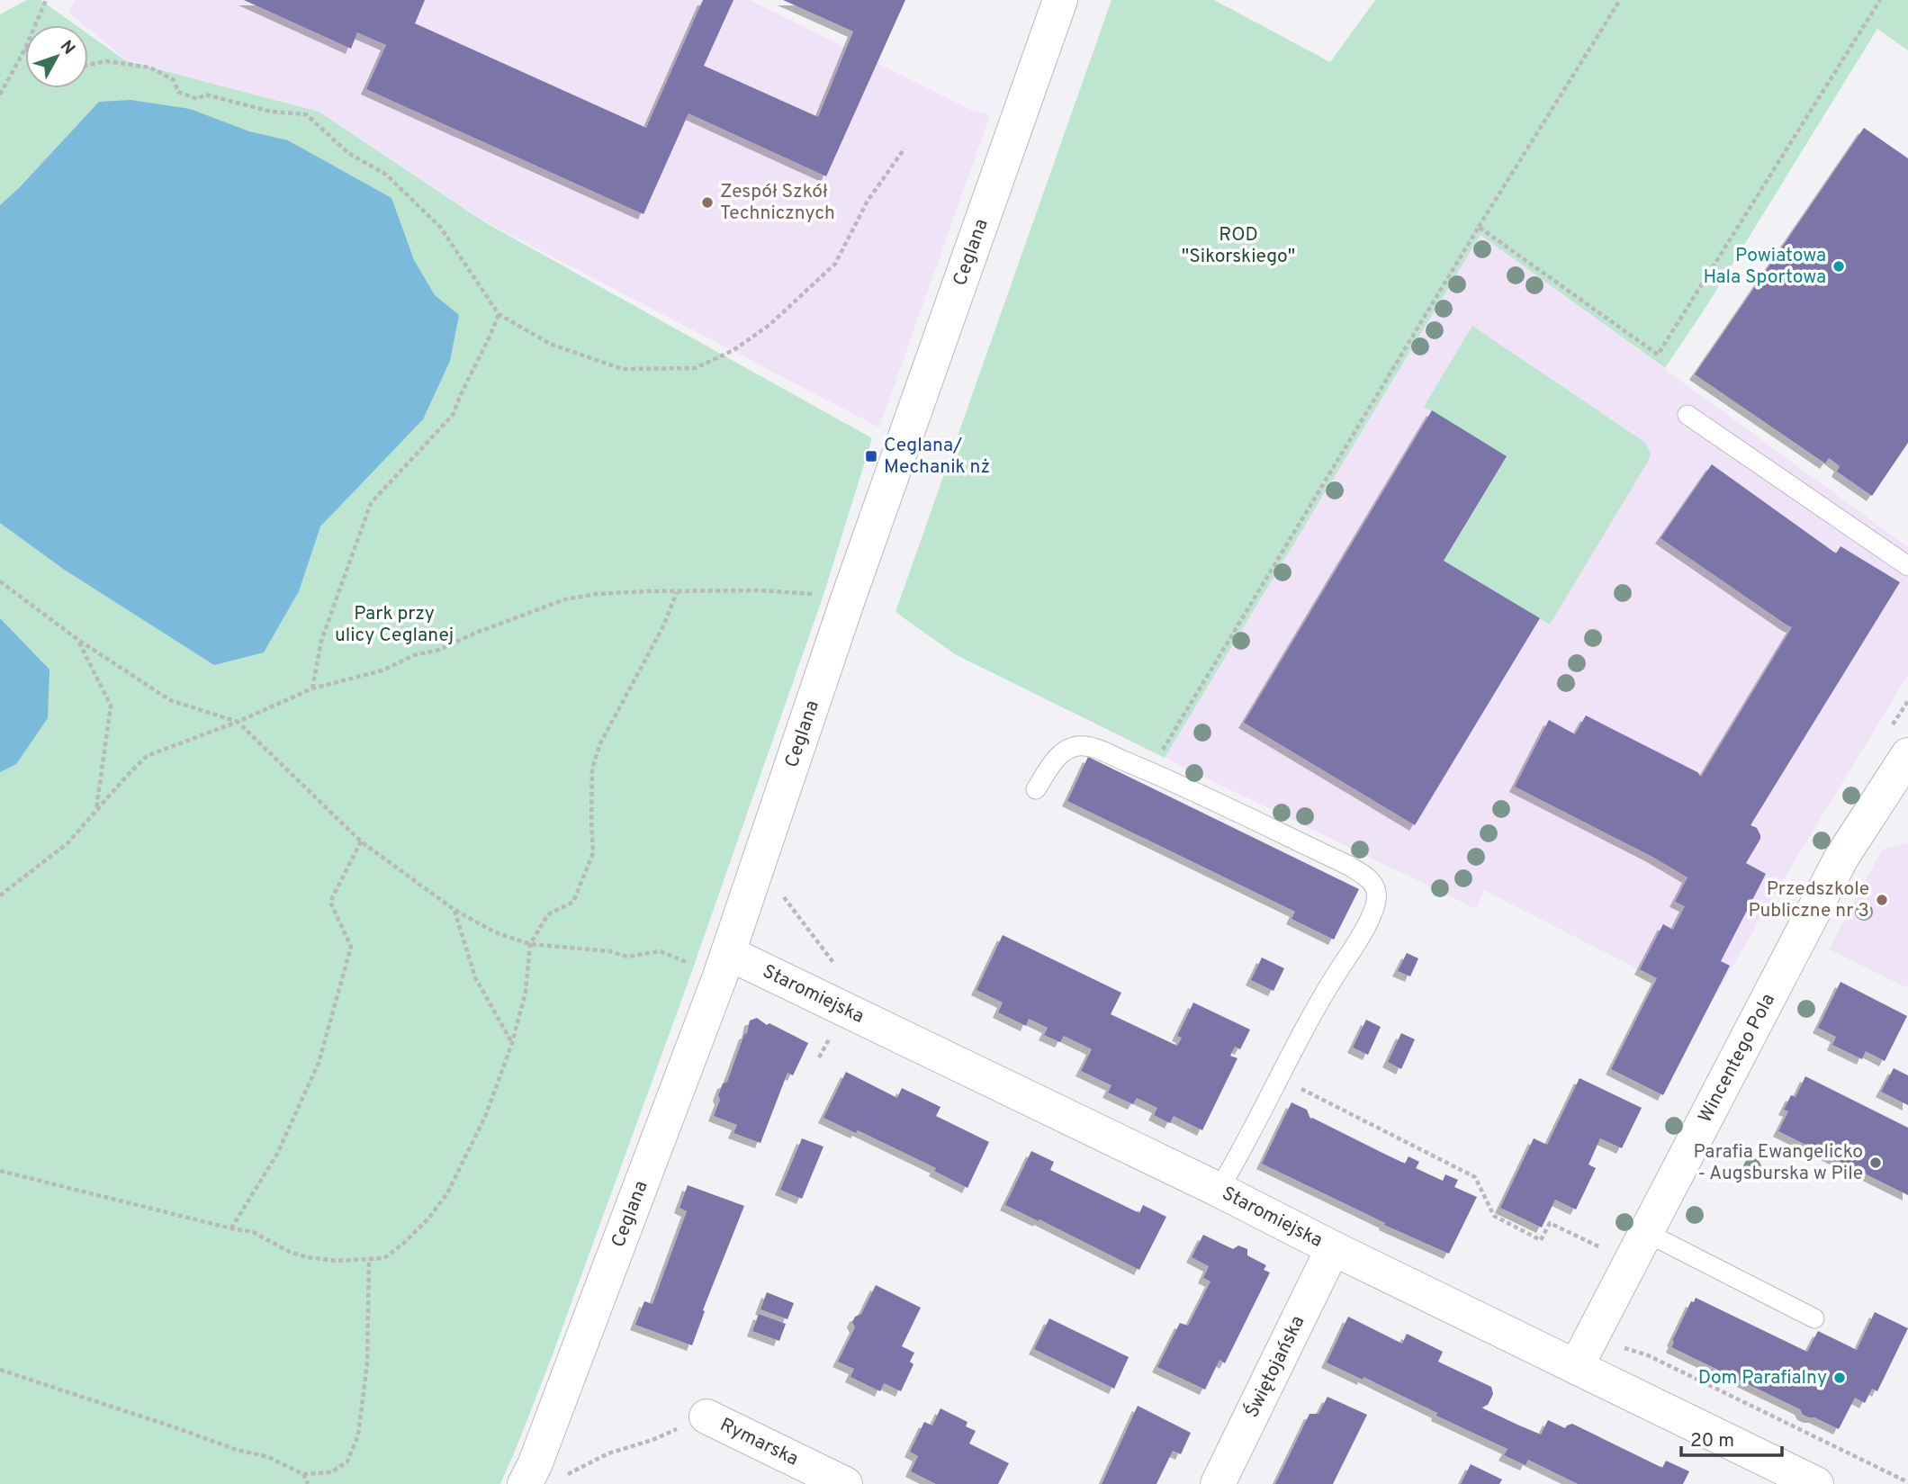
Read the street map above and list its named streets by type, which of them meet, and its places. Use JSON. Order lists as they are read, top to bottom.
{
  "streets": {
    "street": [
      "Ceglana",
      "Staromiejska",
      "Wincentego Pola",
      "Świętojańska",
      "Rymarska"
    ]
  },
  "crossings": [
    ["Ceglana", "Staromiejska"],
    ["Staromiejska", "Wincentego Pola"],
    ["Staromiejska", "Świętojańska"]
  ],
  "parks": ["ROD \"Sikorskiego\"", "Park przy ulicy Ceglanej"],
  "places": {
    "other": [
      "Zespół Szkół Technicznych",
      "Powiatowa Hala Sportowa",
      "Przedszkole Publiczne nr 3",
      "Parafia Ewangelicko - Augsburska w Pile",
      "Dom Parafialny"
    ],
    "transit": ["Ceglana/ Mechanik nż"]
  },
  "scale_bar": "20 m",
  "north": "top right"
}
